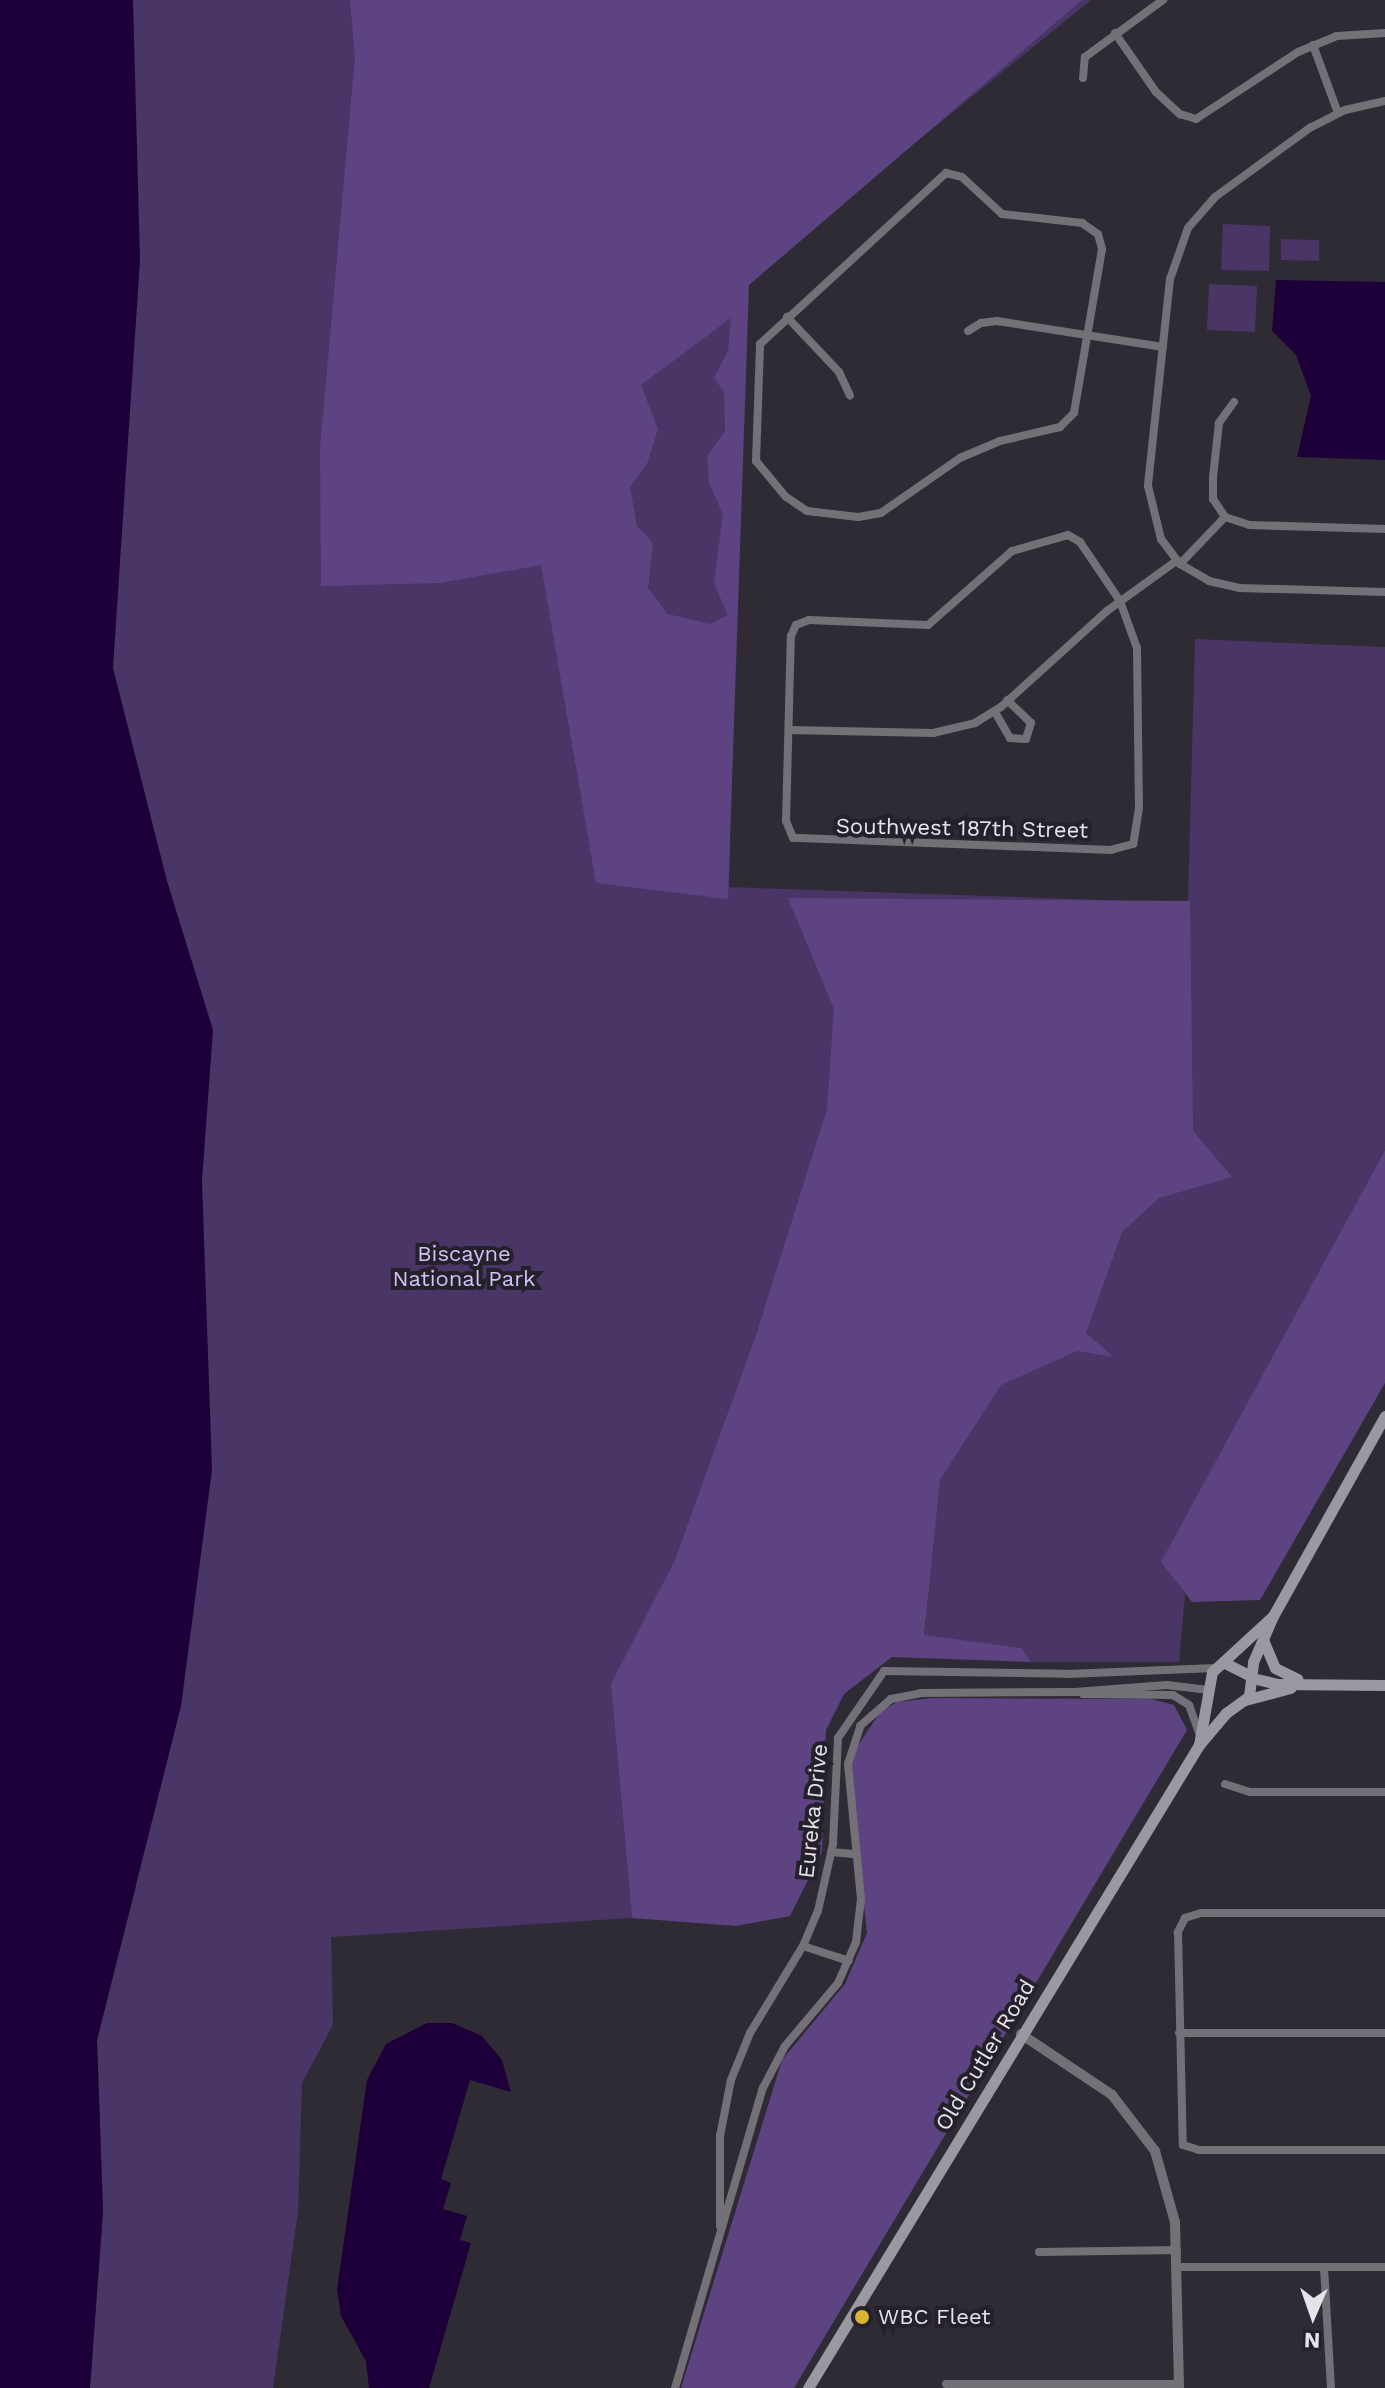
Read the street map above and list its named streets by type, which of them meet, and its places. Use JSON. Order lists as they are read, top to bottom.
{
  "streets": {
    "main road": ["Old Cutler Road"],
    "street": ["Southwest 187th Street", "Eureka Drive"]
  },
  "crossings": [
    ["Eureka Drive", "Old Cutler Road"]
  ],
  "parks": ["Biscayne National Park"],
  "places": ["WBC Fleet"],
  "north": "bottom"
}
